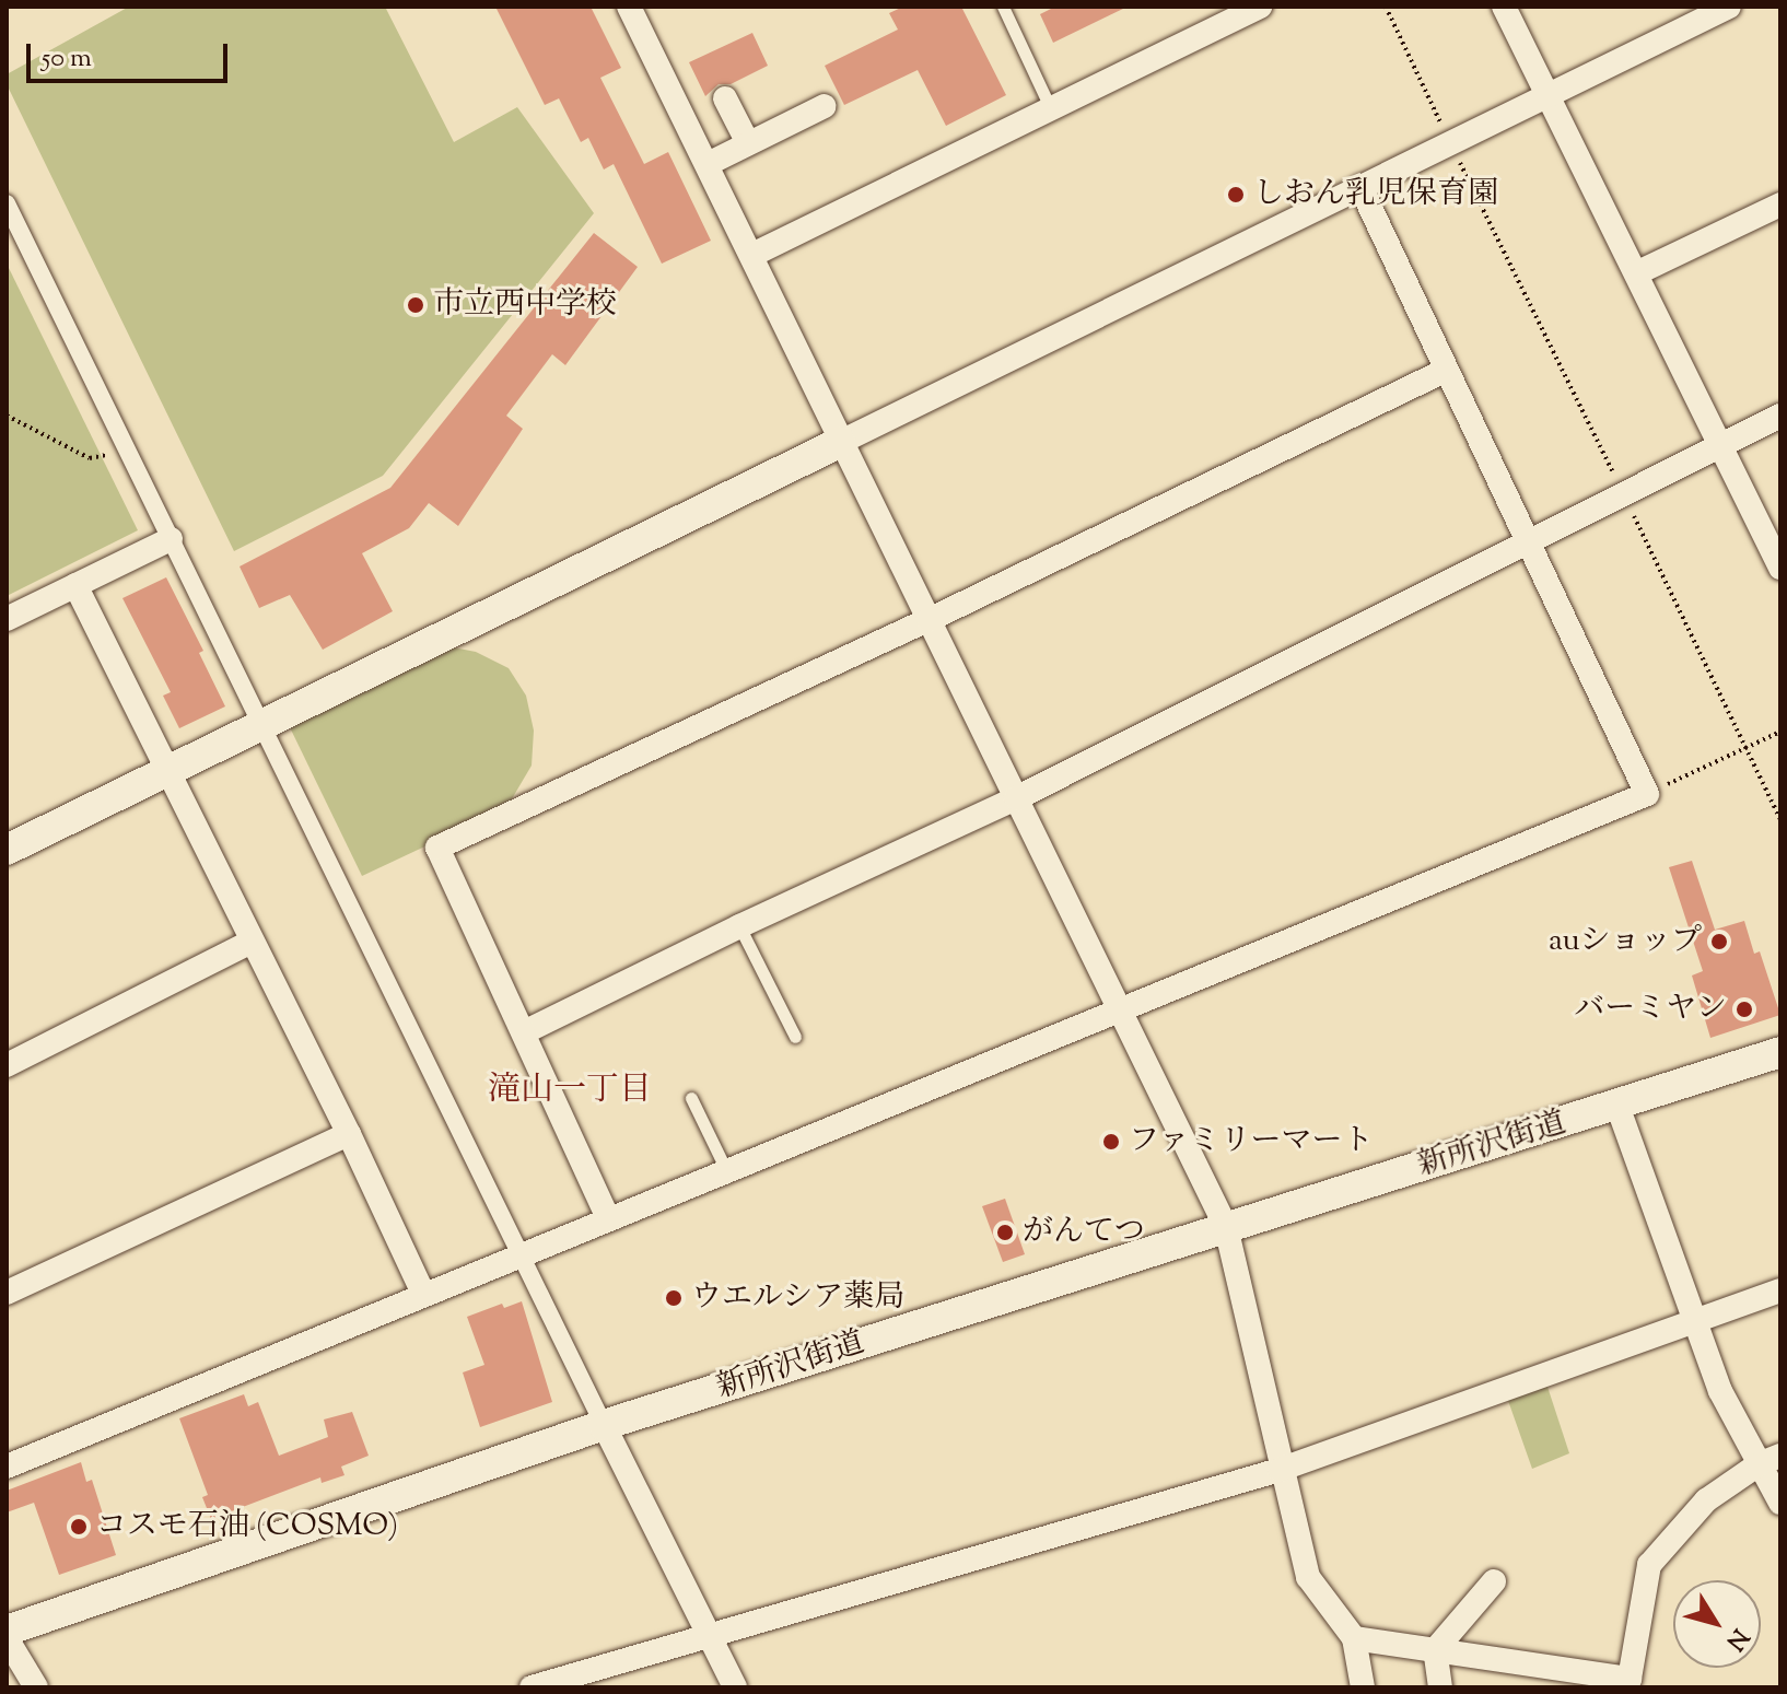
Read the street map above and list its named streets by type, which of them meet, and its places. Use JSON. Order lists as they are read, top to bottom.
{
  "streets": {
    "street": ["新所沢街道"]
  },
  "districts": ["滝山一丁目"],
  "places": [
    "しおん乳児保育園",
    "市立西中学校",
    "auショップ",
    "バーミヤン",
    "ファミリーマート",
    "がんてつ",
    "ウエルシア薬局",
    "コスモ石油 (COSMO)"
  ],
  "scale_bar": "50 m",
  "north": "bottom right"
}
